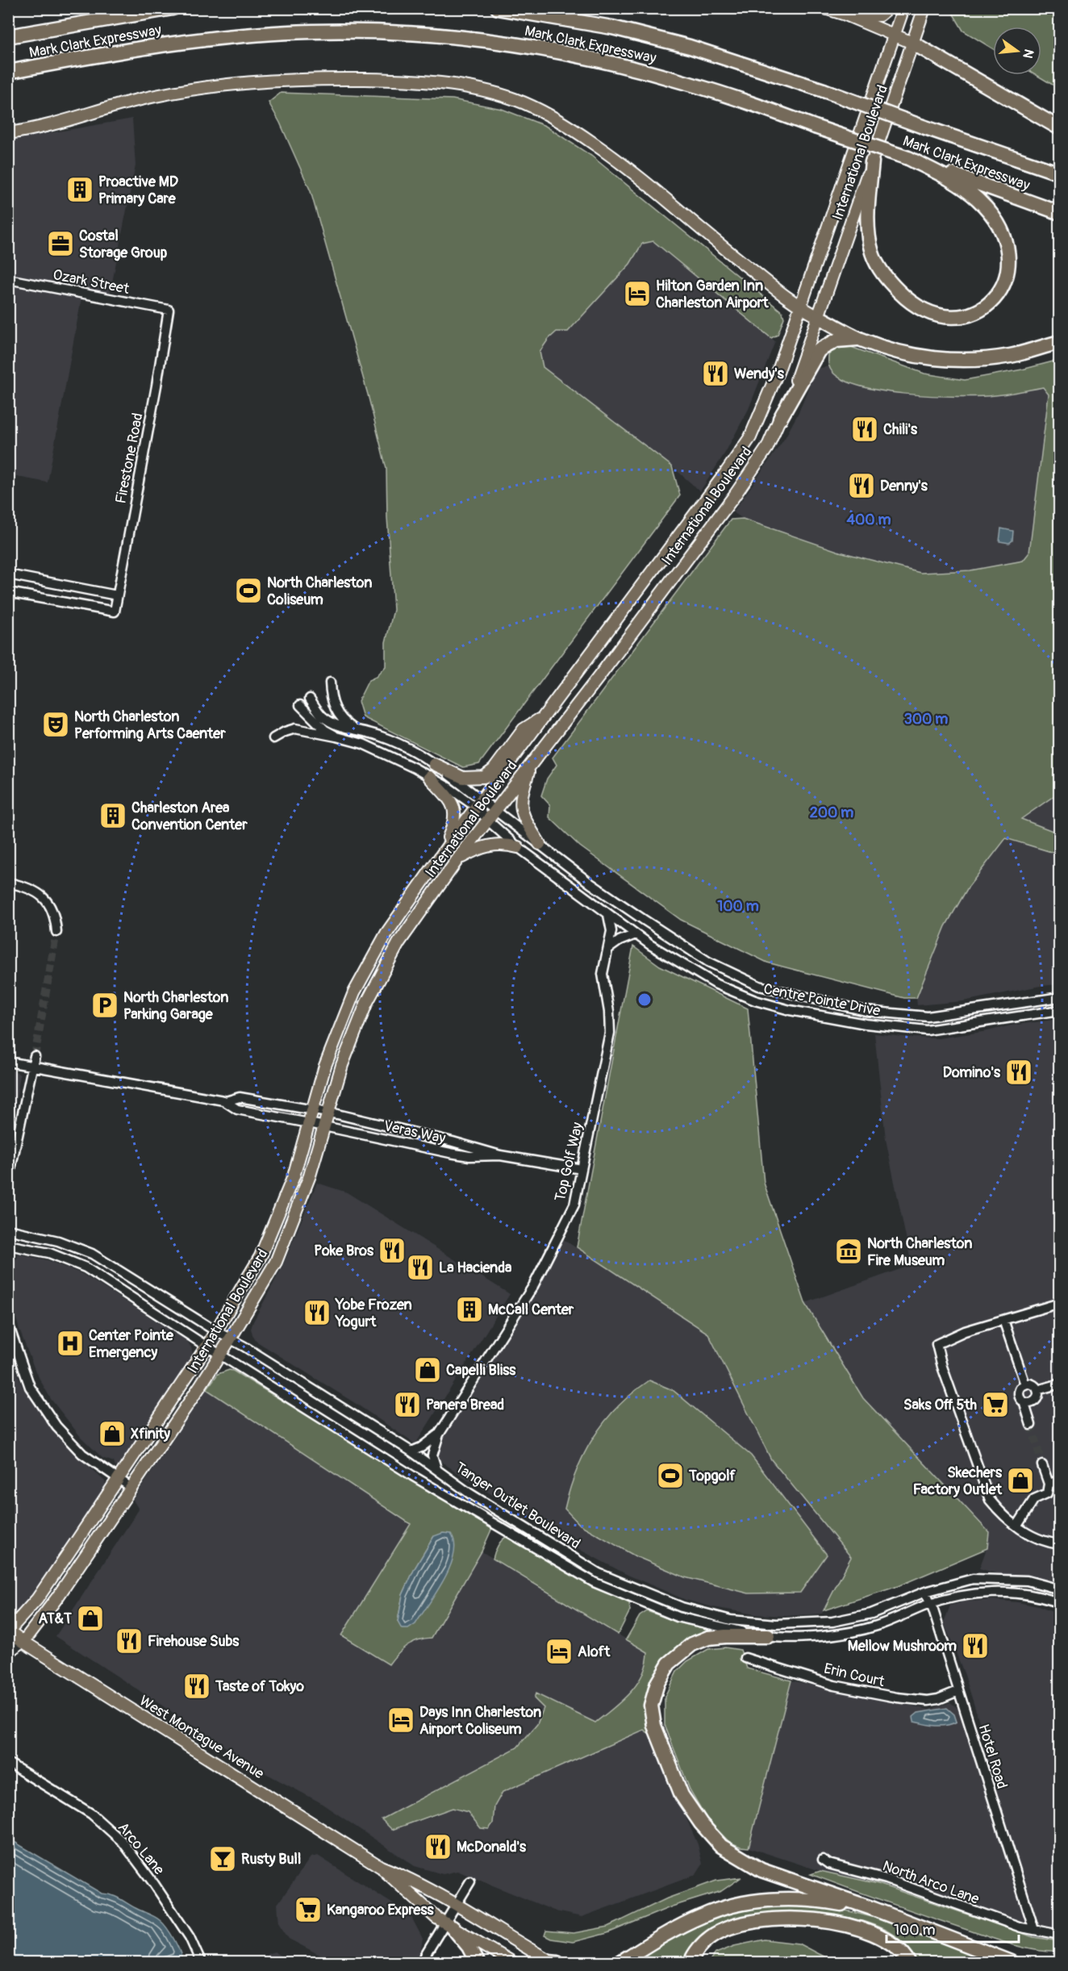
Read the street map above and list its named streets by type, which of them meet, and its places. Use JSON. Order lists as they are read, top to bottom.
{
  "streets": {
    "highway": ["Mark Clark Expressway"],
    "main road": ["International Boulevard", "West Montague Avenue"],
    "street": [
      "Ozark Street",
      "Firestone Road",
      "Centre Pointe Drive",
      "Veras Way",
      "Top Golf Way",
      "Tanger Outlet Boulevard",
      "Erin Court",
      "Hotel Road",
      "Arco Lane",
      "North Arco Lane"
    ]
  },
  "crossings": [
    ["International Boulevard", "Centre Pointe Drive"],
    ["International Boulevard", "Veras Way"],
    ["International Boulevard", "Tanger Outlet Boulevard"],
    ["International Boulevard", "West Montague Avenue"],
    ["Ozark Street", "Firestone Road"],
    ["Centre Pointe Drive", "Top Golf Way"],
    ["Veras Way", "Top Golf Way"],
    ["Top Golf Way", "Tanger Outlet Boulevard"],
    ["Tanger Outlet Boulevard", "Hotel Road"],
    ["Erin Court", "Hotel Road"],
    ["Hotel Road", "North Arco Lane"]
  ],
  "places": {
    "building": ["Proactive MD Primary Care", "Charleston Area Convention Center", "McCall Center"],
    "office": ["Costal Storage Group"],
    "hotel": ["Hilton Garden Inn Charleston Airport", "Aloft", "Days Inn Charleston Airport Coliseum"],
    "restaurant": [
      "Wendy's",
      "Chili's",
      "Denny's",
      "Domino's",
      "Poke Bros",
      "La Hacienda",
      "Yobe Frozen Yogurt",
      "Panera Bread",
      "Firehouse Subs",
      "Mellow Mushroom",
      "Taste of Tokyo",
      "McDonald's"
    ],
    "sports": ["North Charleston Coliseum", "Topgolf"],
    "theatre": ["North Charleston Performing Arts Caenter"],
    "parking": ["North Charleston Parking Garage"],
    "museum": ["North Charleston Fire Museum"],
    "hospital": ["Center Pointe Emergency"],
    "shop": [
      "Capelli Bliss",
      "Xfinity",
      "Skechers Factory Outlet",
      "AT&T"
    ],
    "supermarket": ["Saks Off 5th", "Kangaroo Express"],
    "bar": ["Rusty Bull"]
  },
  "scale_bar": "100 m",
  "north": "right",
  "rings": [
    "400 m",
    "300 m",
    "200 m",
    "100 m"
  ]
}
